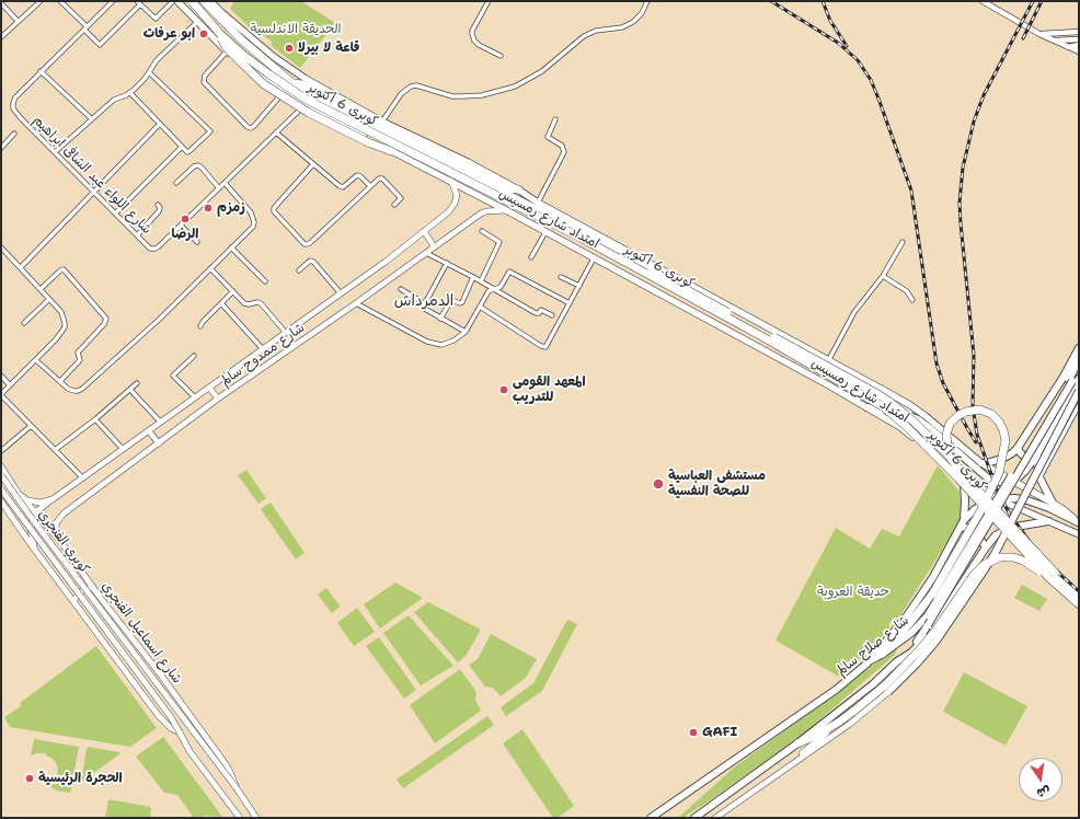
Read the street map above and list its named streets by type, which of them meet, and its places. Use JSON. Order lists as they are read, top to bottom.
{
  "streets": {
    "highway": ["كوبرى 6 أكتوبر", "شارع صلاح سالم"],
    "main road": [
      "امتداد شارع رمسيس",
      "شارع ممدوح سالم",
      "كوبري الفنجري",
      "شارع اسماعيل الفنجري"
    ],
    "street": ["شارع اللواء عبد الشافى ابراهيم"]
  },
  "crossings": [
    ["شارع اللواء عبد الشافى ابراهيم", "امتداد شارع رمسيس"],
    ["امتداد شارع رمسيس", "شارع ممدوح سالم"],
    ["شارع ممدوح سالم", "شارع اسماعيل الفنجري"],
    ["كوبري الفنجري", "شارع اسماعيل الفنجري"]
  ],
  "districts": ["الدمرداش"],
  "parks": ["الحديقة الاندلسية", "حديقة العروبة"],
  "places": [
    "ابو عرفات",
    "قاعة لا بيرلا",
    "زمزم",
    "الرضا",
    "المعهد القومى للتدريب",
    "مستشفى العباسية للصحة النفسية",
    "GAFI",
    "الحجرة الرئيسية"
  ],
  "north": "bottom"
}
